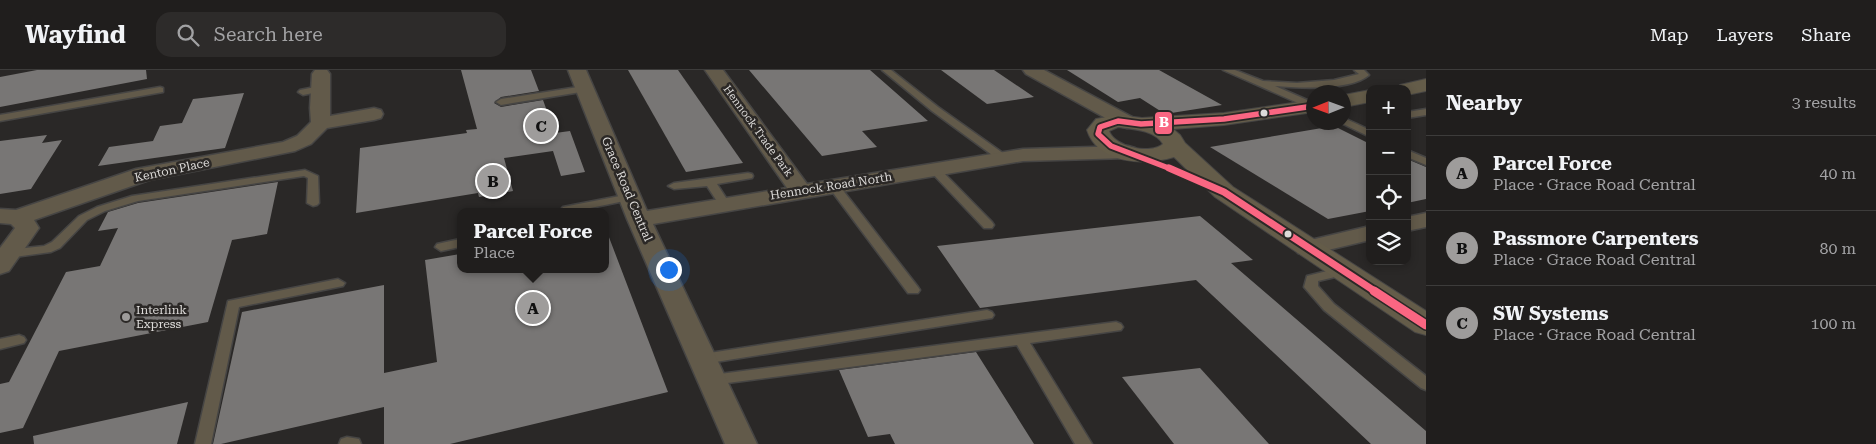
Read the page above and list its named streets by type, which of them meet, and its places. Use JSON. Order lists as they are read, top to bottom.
{
  "streets": {
    "street": [
      "Hennock Trade Park",
      "Kenton Place",
      "Hennock Road North",
      "Grace Road Central"
    ]
  },
  "crossings": [
    ["Hennock Trade Park", "Hennock Road North"],
    ["Hennock Road North", "Grace Road Central"]
  ],
  "places": ["Interlink Express"],
  "lines": ["transit line B"],
  "north": "left",
  "page": {
    "header": "Wayfind",
    "search": "Search here",
    "nav": ["Map", "Layers", "Share"],
    "heading": ["Nearby", "3 results"],
    "map_buttons": ["+", "−"],
    "pins": ["C", "B", "A"],
    "list": [
      {
        "mark": "A",
        "name": "Parcel Force",
        "note": "Place · Grace Road Central",
        "value": "40 m"
      },
      {
        "mark": "B",
        "name": "Passmore Carpenters",
        "note": "Place · Grace Road Central",
        "value": "80 m"
      },
      {
        "mark": "C",
        "name": "SW Systems",
        "note": "Place · Grace Road Central",
        "value": "100 m"
      }
    ],
    "popup": ["Parcel Force", "Place"]
  }
}
